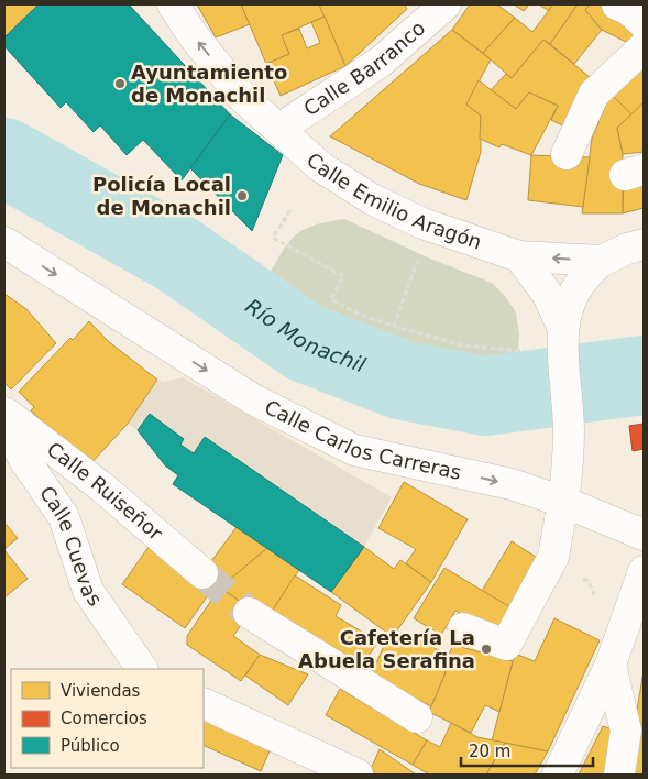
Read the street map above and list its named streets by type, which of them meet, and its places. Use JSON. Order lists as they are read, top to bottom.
{
  "streets": {
    "street": [
      "Calle Barranco",
      "Calle Emilio Aragón",
      "Calle Carlos Carreras",
      "Calle Ruiseñor",
      "Calle Cuevas"
    ]
  },
  "crossings": [
    ["Calle Barranco", "Calle Emilio Aragón"]
  ],
  "water": ["Río Monachil"],
  "places": ["Ayuntamiento de Monachil", "Policía Local de Monachil", "Cafetería La Abuela Serafina"],
  "legend": ["Viviendas", "Comercios", "Público"],
  "scale_bar": "20 m"
}
